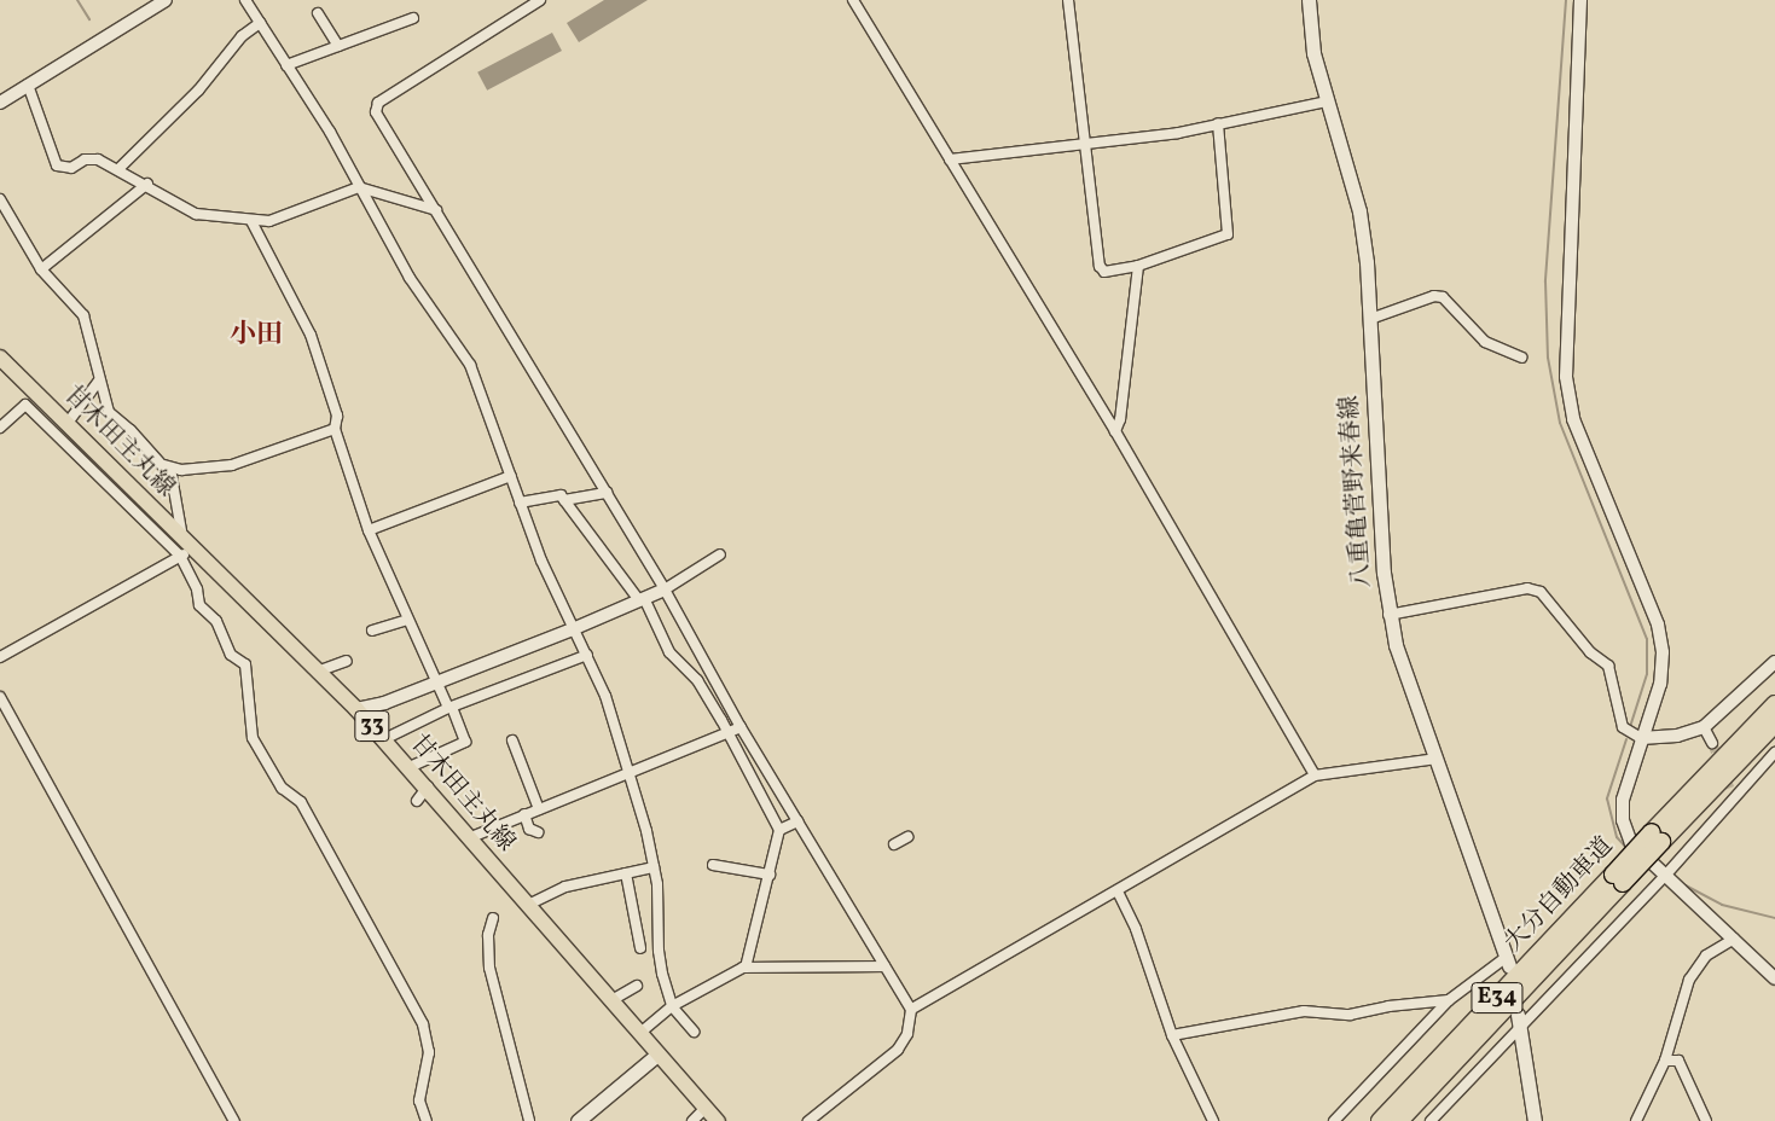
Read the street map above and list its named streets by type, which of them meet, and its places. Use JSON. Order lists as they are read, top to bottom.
{
  "streets": {
    "highway": ["大分自動車道", "E34"],
    "main road": ["甘木田主丸線", "八重亀菅野来春線", "33"]
  },
  "districts": ["小田"]
}
